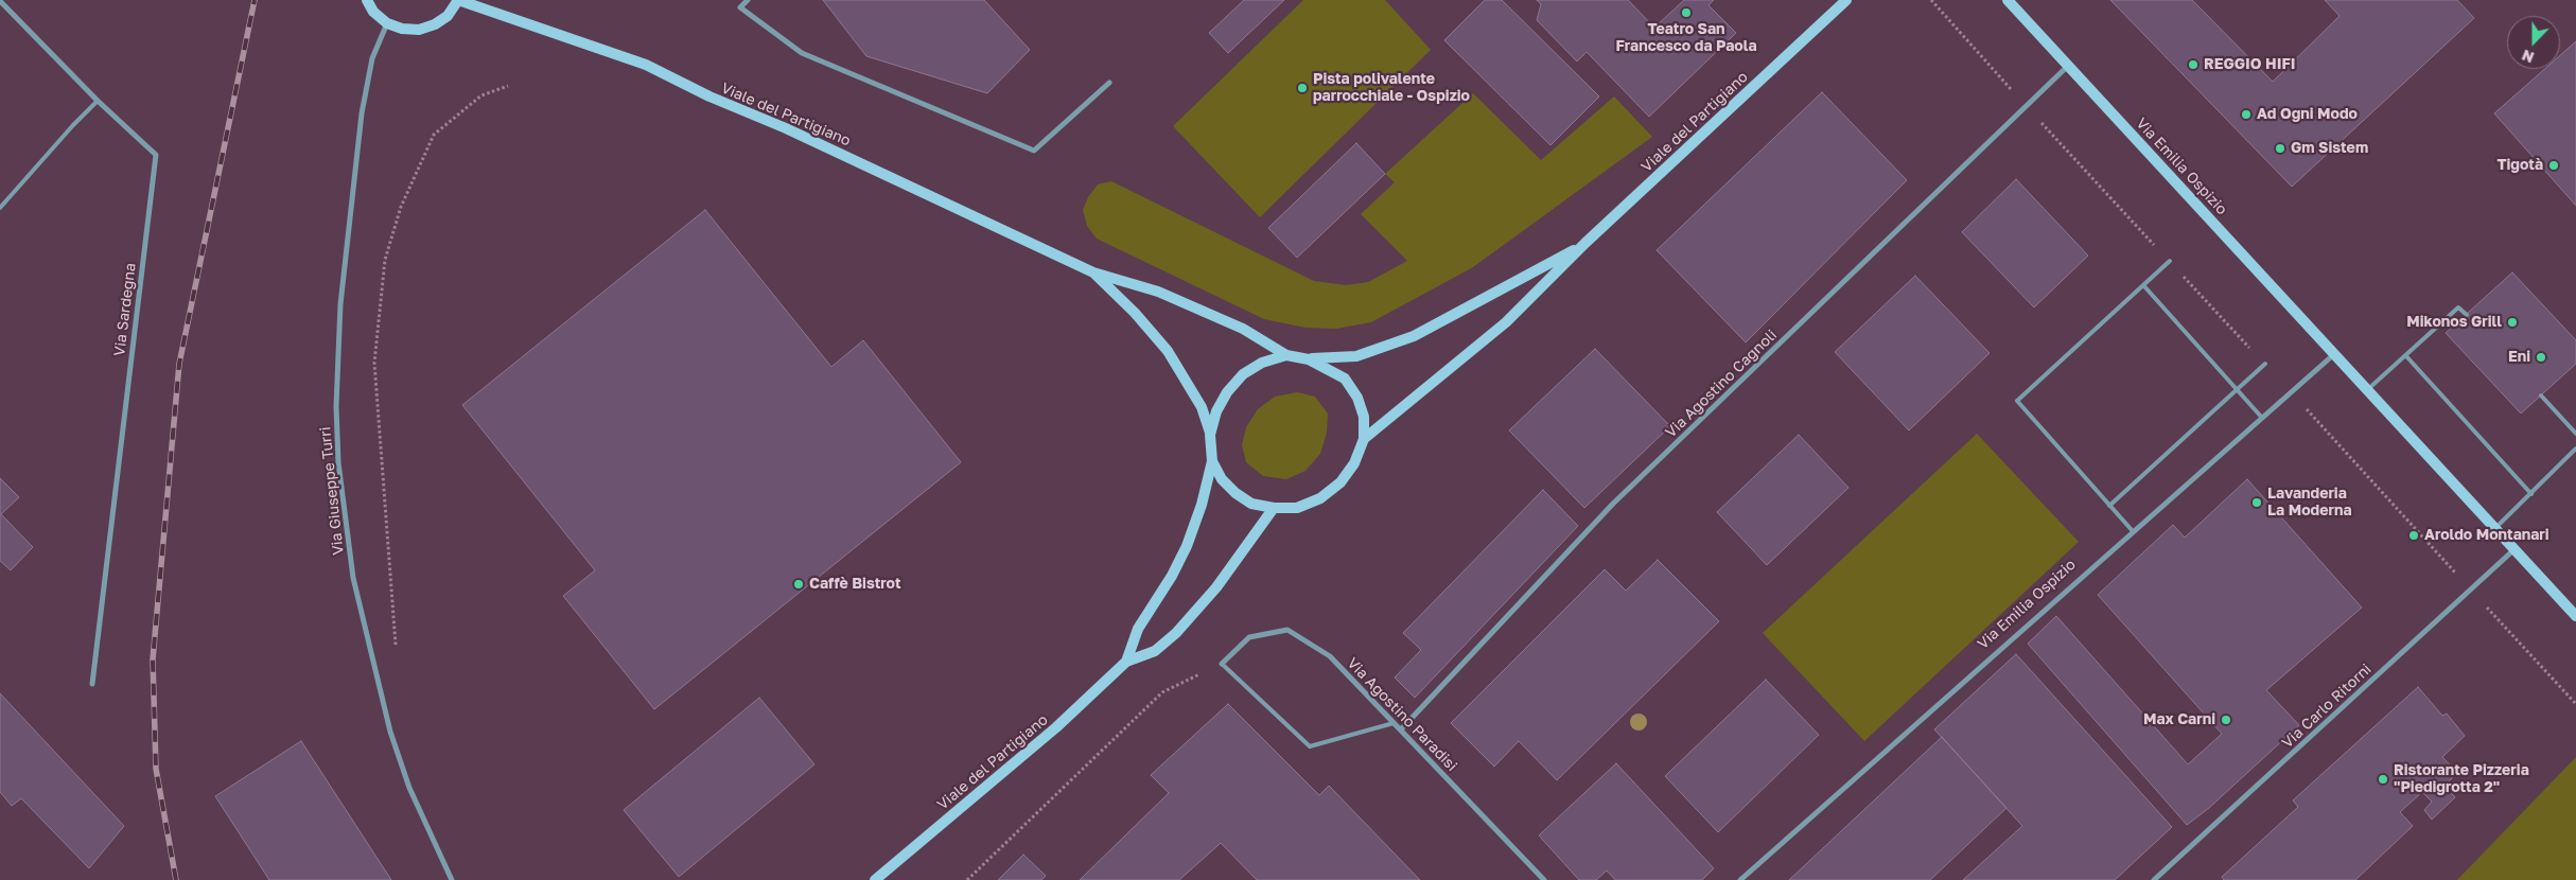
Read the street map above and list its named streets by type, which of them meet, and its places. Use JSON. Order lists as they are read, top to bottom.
{
  "streets": {
    "main road": ["Viale del Partigiano", "Via Emilia Ospizio"],
    "street": [
      "Via Sardegna",
      "Via Agostino Cagnoli",
      "Via Giuseppe Turri",
      "Via Carlo Ritorni",
      "Via Agostino Paradisi"
    ]
  },
  "crossings": [
    ["Via Emilia Ospizio", "Via Agostino Cagnoli"],
    ["Via Emilia Ospizio", "Via Carlo Ritorni"],
    ["Via Agostino Cagnoli", "Via Agostino Paradisi"]
  ],
  "places": [
    "Teatro San Francesco da Paola",
    "REGGIO HIFI",
    "Pista polivalente parrocchiale - Ospizio",
    "Ad Ogni Modo",
    "Gm Sistem",
    "Tigotà",
    "Mikonos Grill",
    "Eni",
    "Lavanderia La Moderna",
    "Aroldo Montanari",
    "Caffè Bistrot",
    "Max Carni",
    "Ristorante Pizzeria \"Piedigrotta 2\""
  ],
  "north": "bottom"
}
